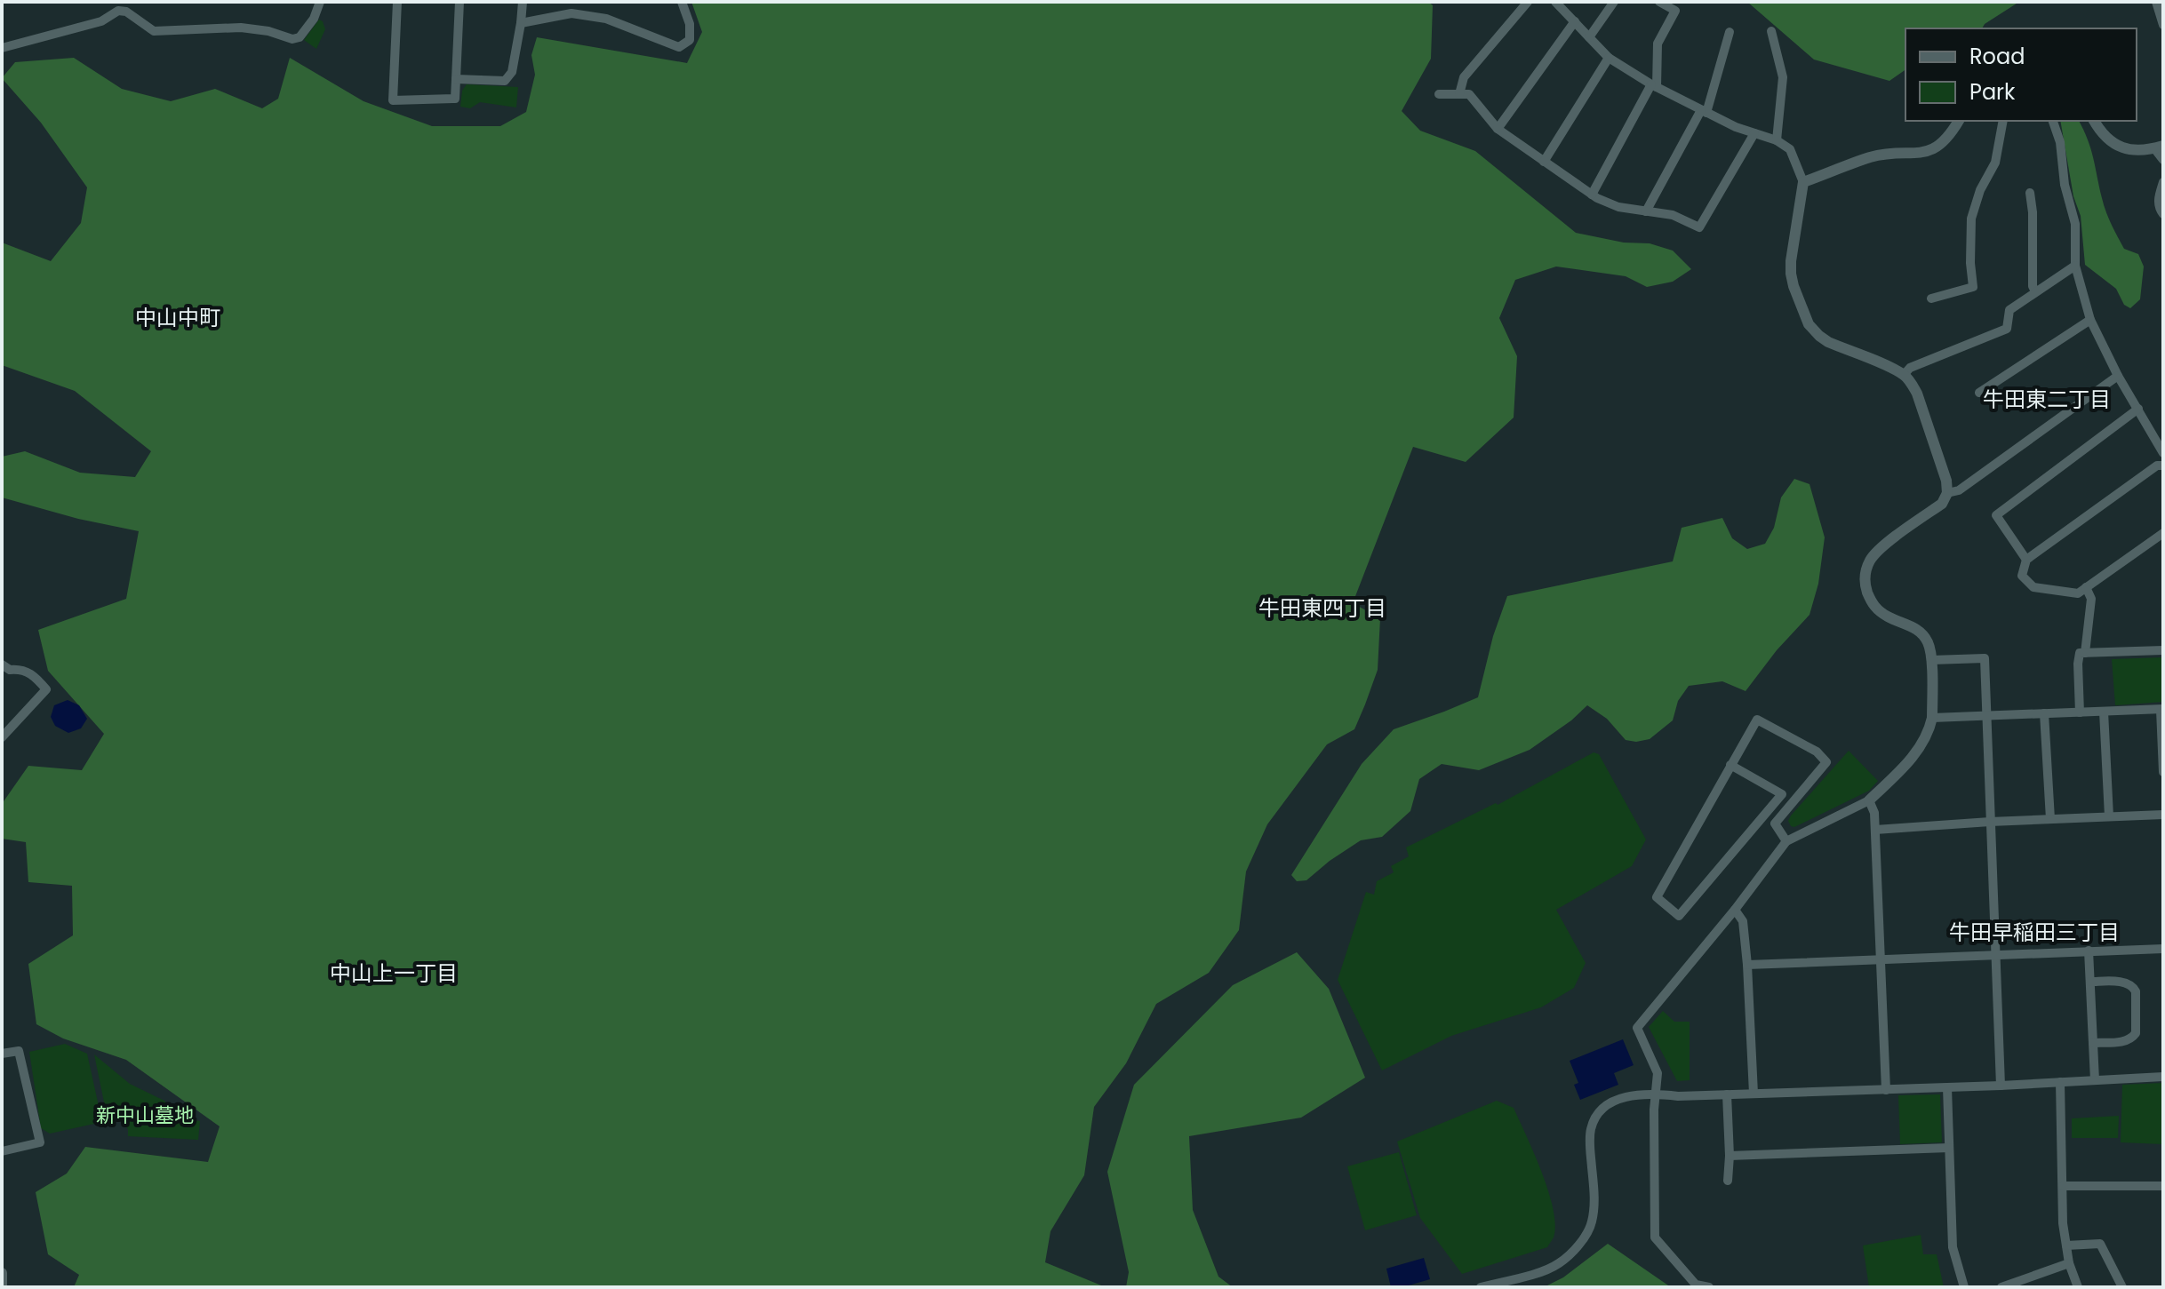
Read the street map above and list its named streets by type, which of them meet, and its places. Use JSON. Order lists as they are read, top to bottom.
{
  "districts": [
    "中山中町",
    "牛田東二丁目",
    "牛田東四丁目",
    "牛田早稲田三丁目",
    "中山上一丁目"
  ],
  "parks": ["新中山墓地"],
  "legend": ["Road", "Park"]
}
